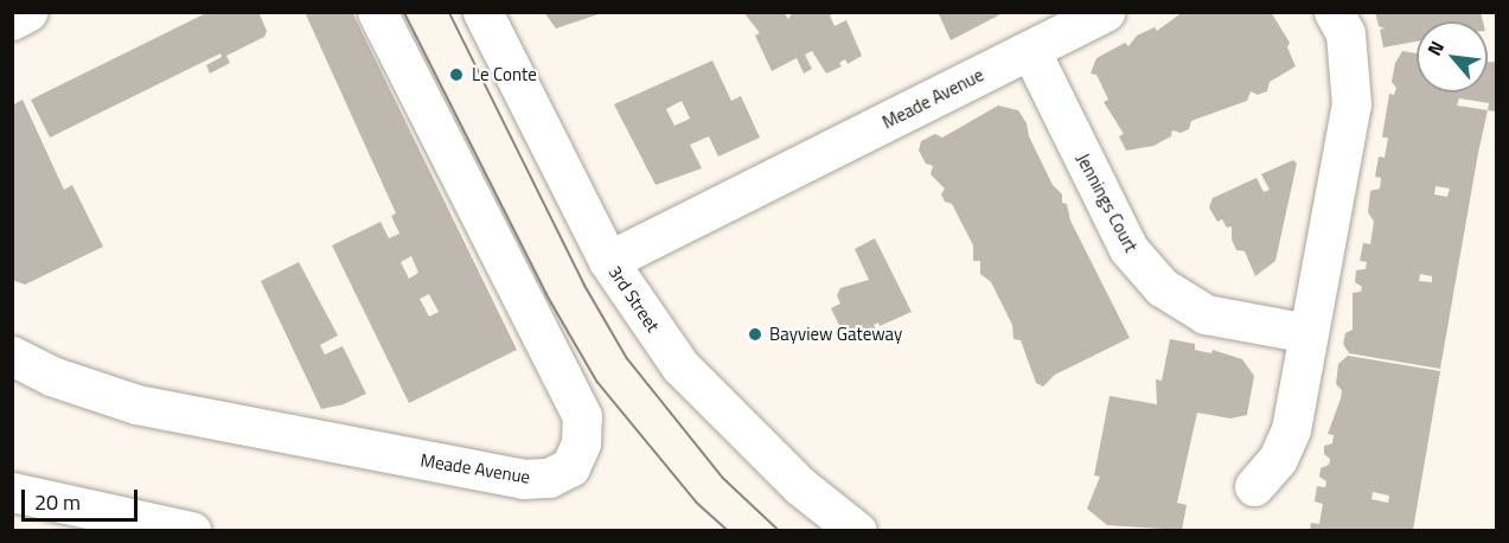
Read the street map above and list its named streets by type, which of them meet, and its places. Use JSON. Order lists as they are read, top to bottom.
{
  "streets": {
    "main road": ["Meade Avenue", "Jennings Court", "3rd Street"]
  },
  "crossings": [
    ["Meade Avenue", "Jennings Court"],
    ["Meade Avenue", "3rd Street"]
  ],
  "places": ["Le Conte", "Bayview Gateway"],
  "scale_bar": "20 m",
  "north": "top left"
}
